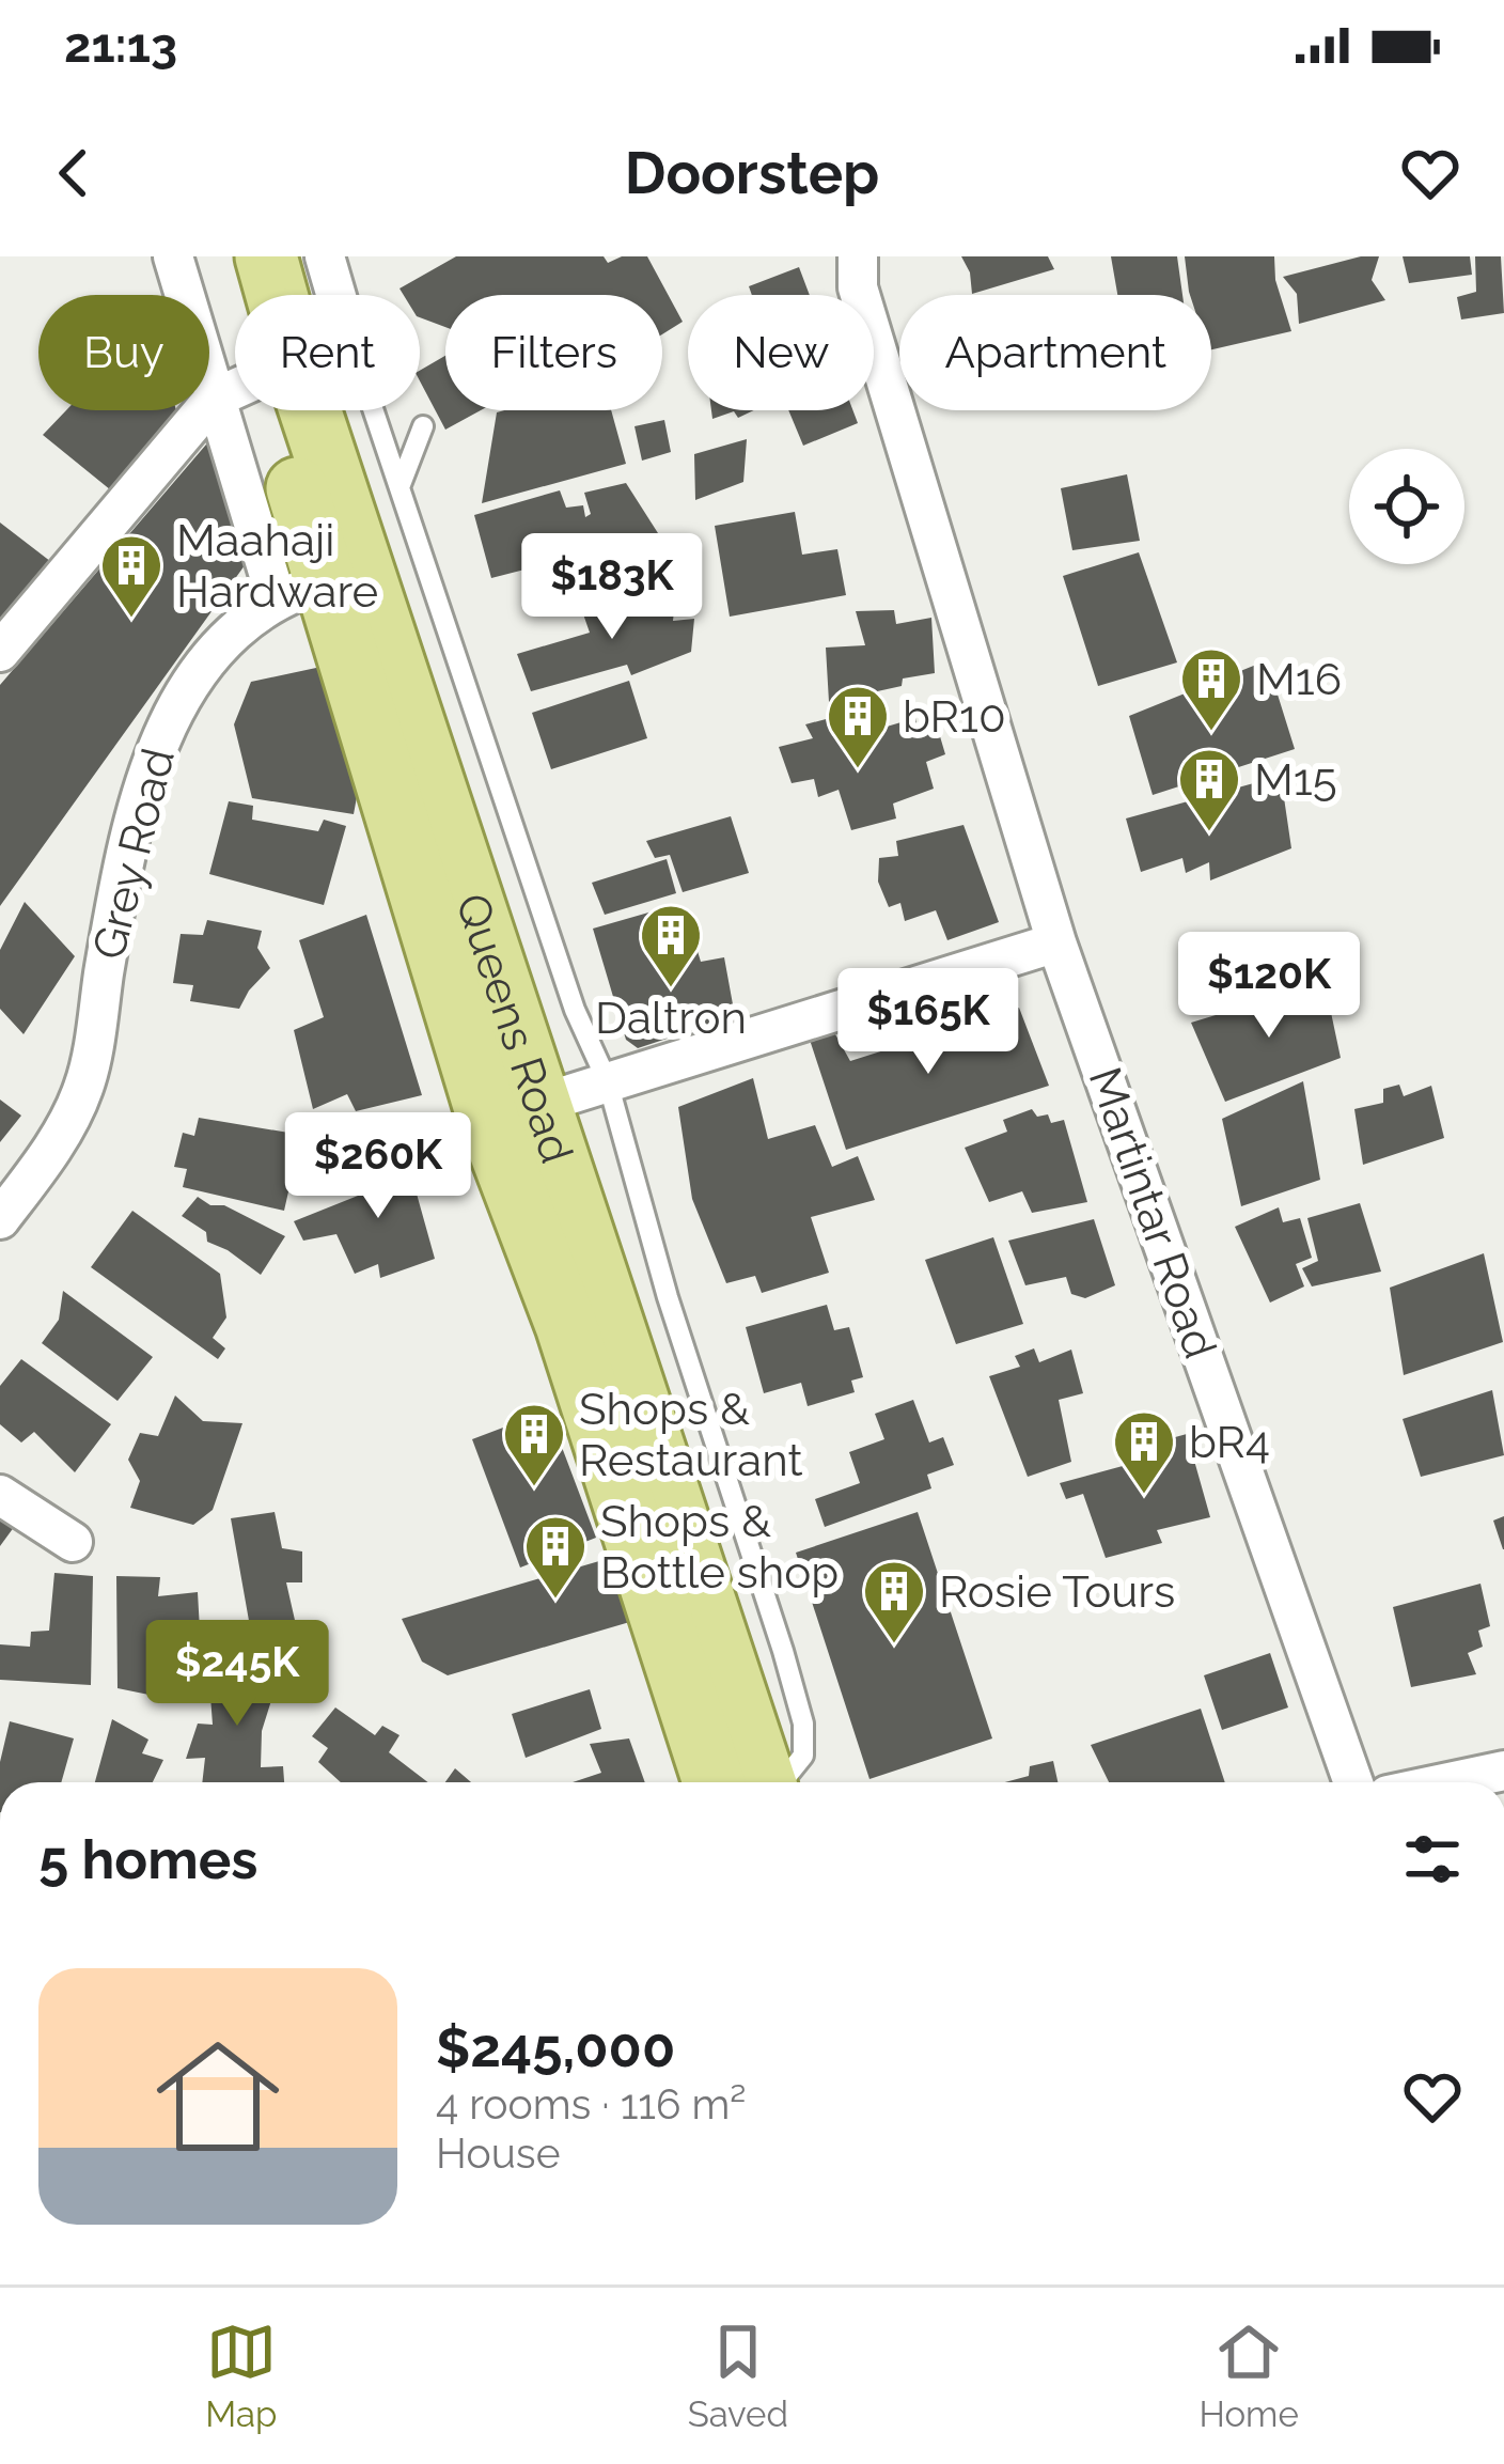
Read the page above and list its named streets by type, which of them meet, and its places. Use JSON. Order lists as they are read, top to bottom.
{
  "streets": {
    "main road": ["Queens Road"],
    "street": ["Grey Road", "Martintar Road"]
  },
  "crossings": [
    ["Grey Road", "Queens Road"]
  ],
  "places": {
    "building": [
      "Maahaji Hardware",
      "M16",
      "bR10",
      "M15",
      "Daltron",
      "Shops & Restaurant",
      "bR4",
      "Shops & Bottle shop",
      "Rosie Tours"
    ]
  },
  "page": {
    "status": "21:13",
    "header": "Doorstep",
    "chip": [
      "Buy",
      "Rent",
      "Filters",
      "New",
      "Apartment"
    ],
    "price": [
      "$183K",
      "$120K",
      "$165K",
      "$260K",
      "$245K"
    ],
    "heading": "5 homes",
    "list": [
      {
        "name": "$245,000",
        "note": "4 rooms · 116 m² · House"
      }
    ],
    "tabs": ["Map", "Saved", "Home"]
  }
}
